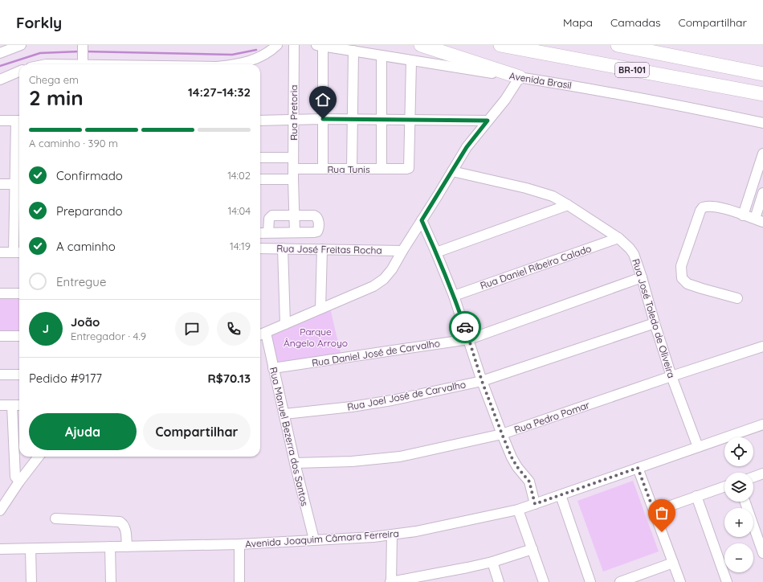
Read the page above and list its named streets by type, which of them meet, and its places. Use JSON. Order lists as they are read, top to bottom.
{
  "streets": {
    "highway": ["BR-101"],
    "street": [
      "Avenida Brasil",
      "Rua Pretoria",
      "Rua Tunis",
      "Rua José Freitas Rocha",
      "Rua Daniel Ribeiro Calado",
      "Rua José Toledo de Oliveira",
      "Rua Daniel José de Carvalho",
      "Rua Joel José de Carvalho",
      "Rua Pedro Pomar",
      "Rua Manuel Bezerra dos Santos",
      "Avenida Joaquim Câmara Ferreira"
    ]
  },
  "crossings": [
    ["Rua Pretoria", "Rua Tunis"],
    ["Rua Daniel Ribeiro Calado", "Rua José Toledo de Oliveira"],
    ["Rua José Toledo de Oliveira", "Rua Daniel José de Carvalho"],
    ["Rua José Toledo de Oliveira", "Rua Joel José de Carvalho"],
    ["Rua José Toledo de Oliveira", "Rua Pedro Pomar"],
    ["Rua José Toledo de Oliveira", "Avenida Joaquim Câmara Ferreira"],
    ["Rua Daniel José de Carvalho", "Rua Manuel Bezerra dos Santos"],
    ["Rua Joel José de Carvalho", "Rua Manuel Bezerra dos Santos"],
    ["Rua Pedro Pomar", "Rua Manuel Bezerra dos Santos"],
    ["Rua Manuel Bezerra dos Santos", "Avenida Joaquim Câmara Ferreira"]
  ],
  "parks": ["Parque Ângelo Arroyo"],
  "page": {
    "header": "Forkly",
    "nav": ["Mapa", "Camadas", "Compartilhar"],
    "heading": ["2 min", "Chega em", "14:27–14:32"],
    "panel": [
      "João",
      "Entregador · 4.9",
      "Pedido #9177",
      "R$70.13"
    ],
    "bar": "A caminho · 390 m",
    "list": [
      ["Confirmado", "14:02"],
      ["Preparando", "14:04"],
      ["A caminho", "14:19"],
      "Entregue"
    ],
    "round": "J",
    "buttons": ["Ajuda", "Compartilhar"],
    "map_buttons": ["+", "−"]
  }
}
